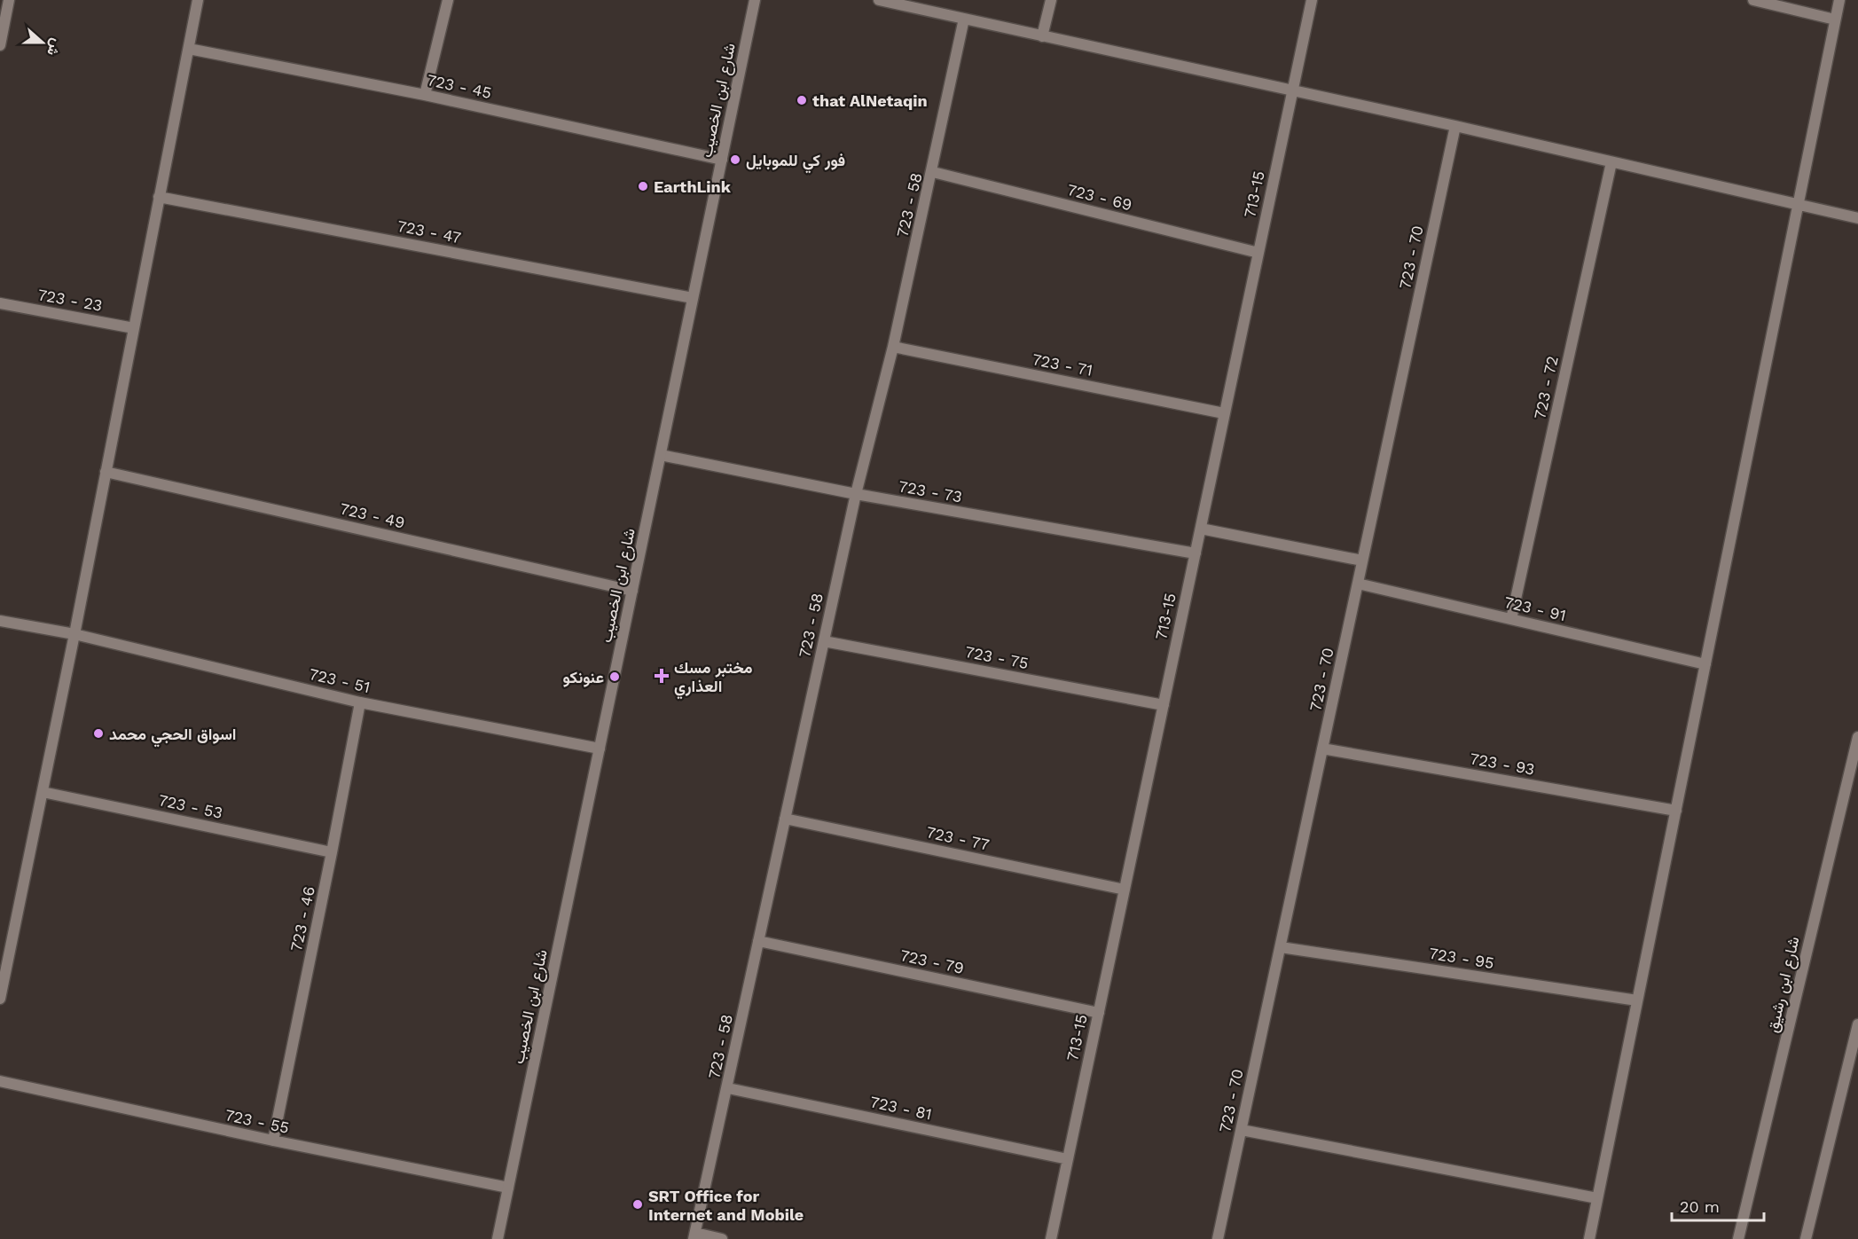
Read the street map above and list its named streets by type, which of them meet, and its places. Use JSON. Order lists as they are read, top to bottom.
{
  "streets": {
    "street": [
      "723 - 45",
      "شارع ابن الخصيب",
      "713-15",
      "723 - 69",
      "723 - 58",
      "723 - 47",
      "723 - 70",
      "723 - 23",
      "723 - 71",
      "723 - 72",
      "723 - 73",
      "723 - 49",
      "723 - 91",
      "723 - 75",
      "723 - 51",
      "723 - 93",
      "723 - 53",
      "723 - 77",
      "723 - 46",
      "723 - 95",
      "723 - 79",
      "شارع ابن رشيق",
      "723 - 81",
      "723 - 55"
    ]
  },
  "crossings": [
    ["723 - 45", "شارع ابن الخصيب"],
    ["شارع ابن الخصيب", "723 - 47"],
    ["شارع ابن الخصيب", "723 - 73"],
    ["شارع ابن الخصيب", "723 - 49"],
    ["شارع ابن الخصيب", "723 - 51"],
    ["شارع ابن الخصيب", "723 - 55"],
    ["713-15", "723 - 69"],
    ["713-15", "723 - 71"],
    ["713-15", "723 - 73"],
    ["713-15", "723 - 75"],
    ["713-15", "723 - 77"],
    ["713-15", "723 - 79"],
    ["713-15", "723 - 81"],
    ["723 - 69", "723 - 58"],
    ["723 - 58", "723 - 71"],
    ["723 - 58", "723 - 73"],
    ["723 - 58", "723 - 75"],
    ["723 - 58", "723 - 77"],
    ["723 - 58", "723 - 79"],
    ["723 - 58", "723 - 81"],
    ["723 - 70", "723 - 91"],
    ["723 - 70", "723 - 93"],
    ["723 - 70", "723 - 95"],
    ["723 - 72", "723 - 91"],
    ["723 - 51", "723 - 46"],
    ["723 - 53", "723 - 46"],
    ["723 - 46", "723 - 55"]
  ],
  "places": {
    "other": [
      "that AlNetaqin",
      "فور كي للموبايل",
      "EarthLink",
      "عنونكو",
      "اسواق الحجي محمد",
      "SRT Office for Internet and Mobile"
    ],
    "health": ["مختبر مسك العذاري"]
  },
  "scale_bar": "20 m",
  "north": "right"
}
